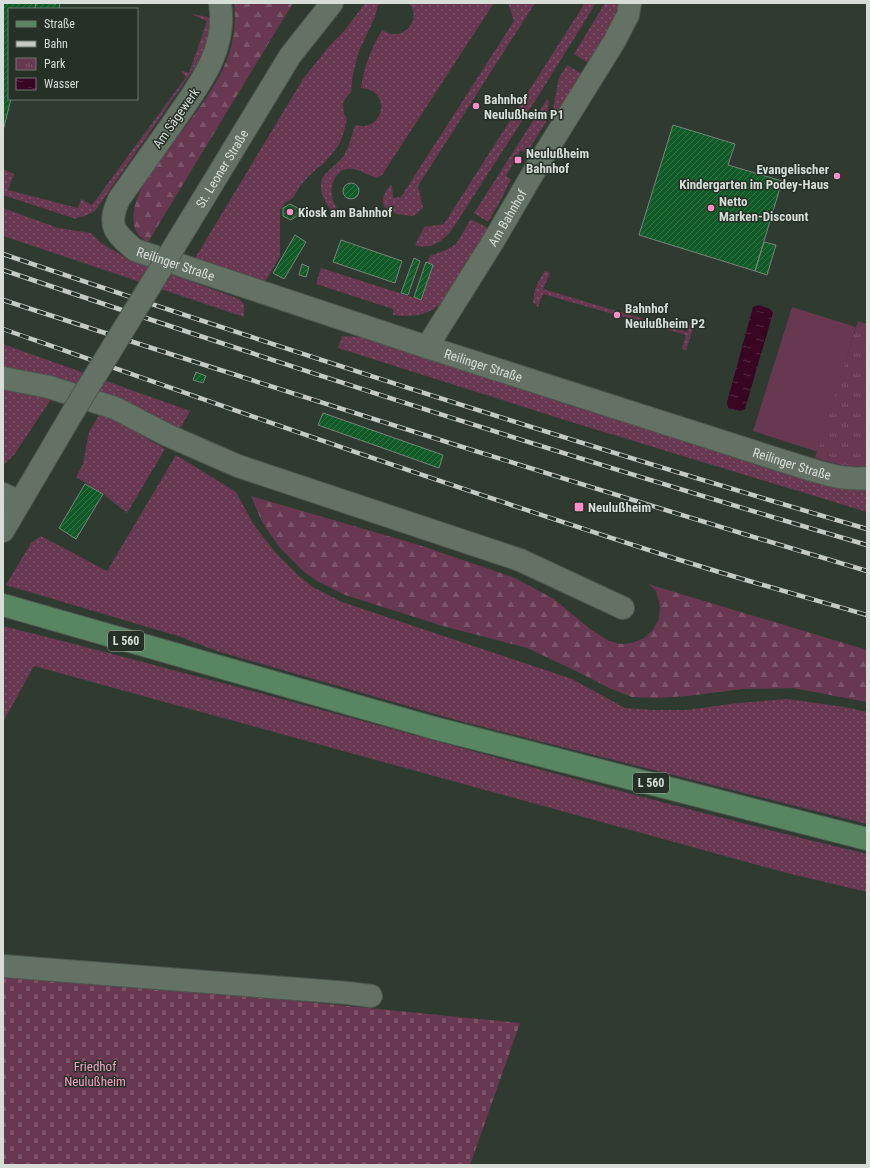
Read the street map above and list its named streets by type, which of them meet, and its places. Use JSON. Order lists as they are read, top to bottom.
{
  "streets": {
    "main road": ["L 560"],
    "street": [
      "Am Sägewerk",
      "St. Leoner Straße",
      "Am Bahnhof",
      "Reilinger Straße"
    ]
  },
  "crossings": [
    ["Am Sägewerk", "Reilinger Straße"],
    ["Am Bahnhof", "Reilinger Straße"]
  ],
  "parks": ["Friedhof Neulußheim"],
  "places": {
    "other": [
      "Bahnhof Neulußheim P1",
      "Evangelischer Kindergarten im Podey-Haus",
      "Netto Marken-Discount",
      "Kiosk am Bahnhof",
      "Bahnhof Neulußheim P2"
    ],
    "transit": ["Neulußheim Bahnhof", "Neulußheim"]
  },
  "legend": [
    "Straße",
    "Bahn",
    "Park",
    "Wasser"
  ]
}
